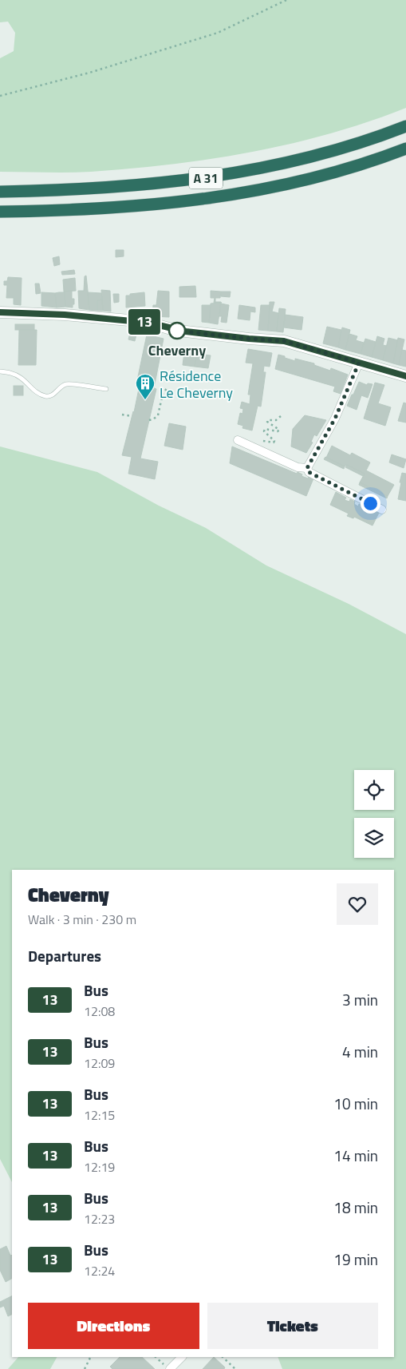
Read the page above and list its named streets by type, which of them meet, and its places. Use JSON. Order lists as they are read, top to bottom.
{
  "streets": {
    "highway": ["A 31"]
  },
  "places": {
    "other": ["Cheverny"],
    "building": ["Résidence Le Cheverny"]
  },
  "lines": ["bus line 13"],
  "page": {
    "on_map": "13",
    "heading": [
      ["Cheverny", "Walk · 3 min · 230 m"],
      "Departures"
    ],
    "list": [
      {
        "mark": "13",
        "name": "Bus",
        "note": "12:08",
        "value": "3 min"
      },
      {
        "mark": "13",
        "name": "Bus",
        "note": "12:09",
        "value": "4 min"
      },
      {
        "mark": "13",
        "name": "Bus",
        "note": "12:15",
        "value": "10 min"
      },
      {
        "mark": "13",
        "name": "Bus",
        "note": "12:19",
        "value": "14 min"
      },
      {
        "mark": "13",
        "name": "Bus",
        "note": "12:23",
        "value": "18 min"
      },
      {
        "mark": "13",
        "name": "Bus",
        "note": "12:24",
        "value": "19 min"
      }
    ],
    "buttons": ["Directions", "Tickets"]
  }
}
